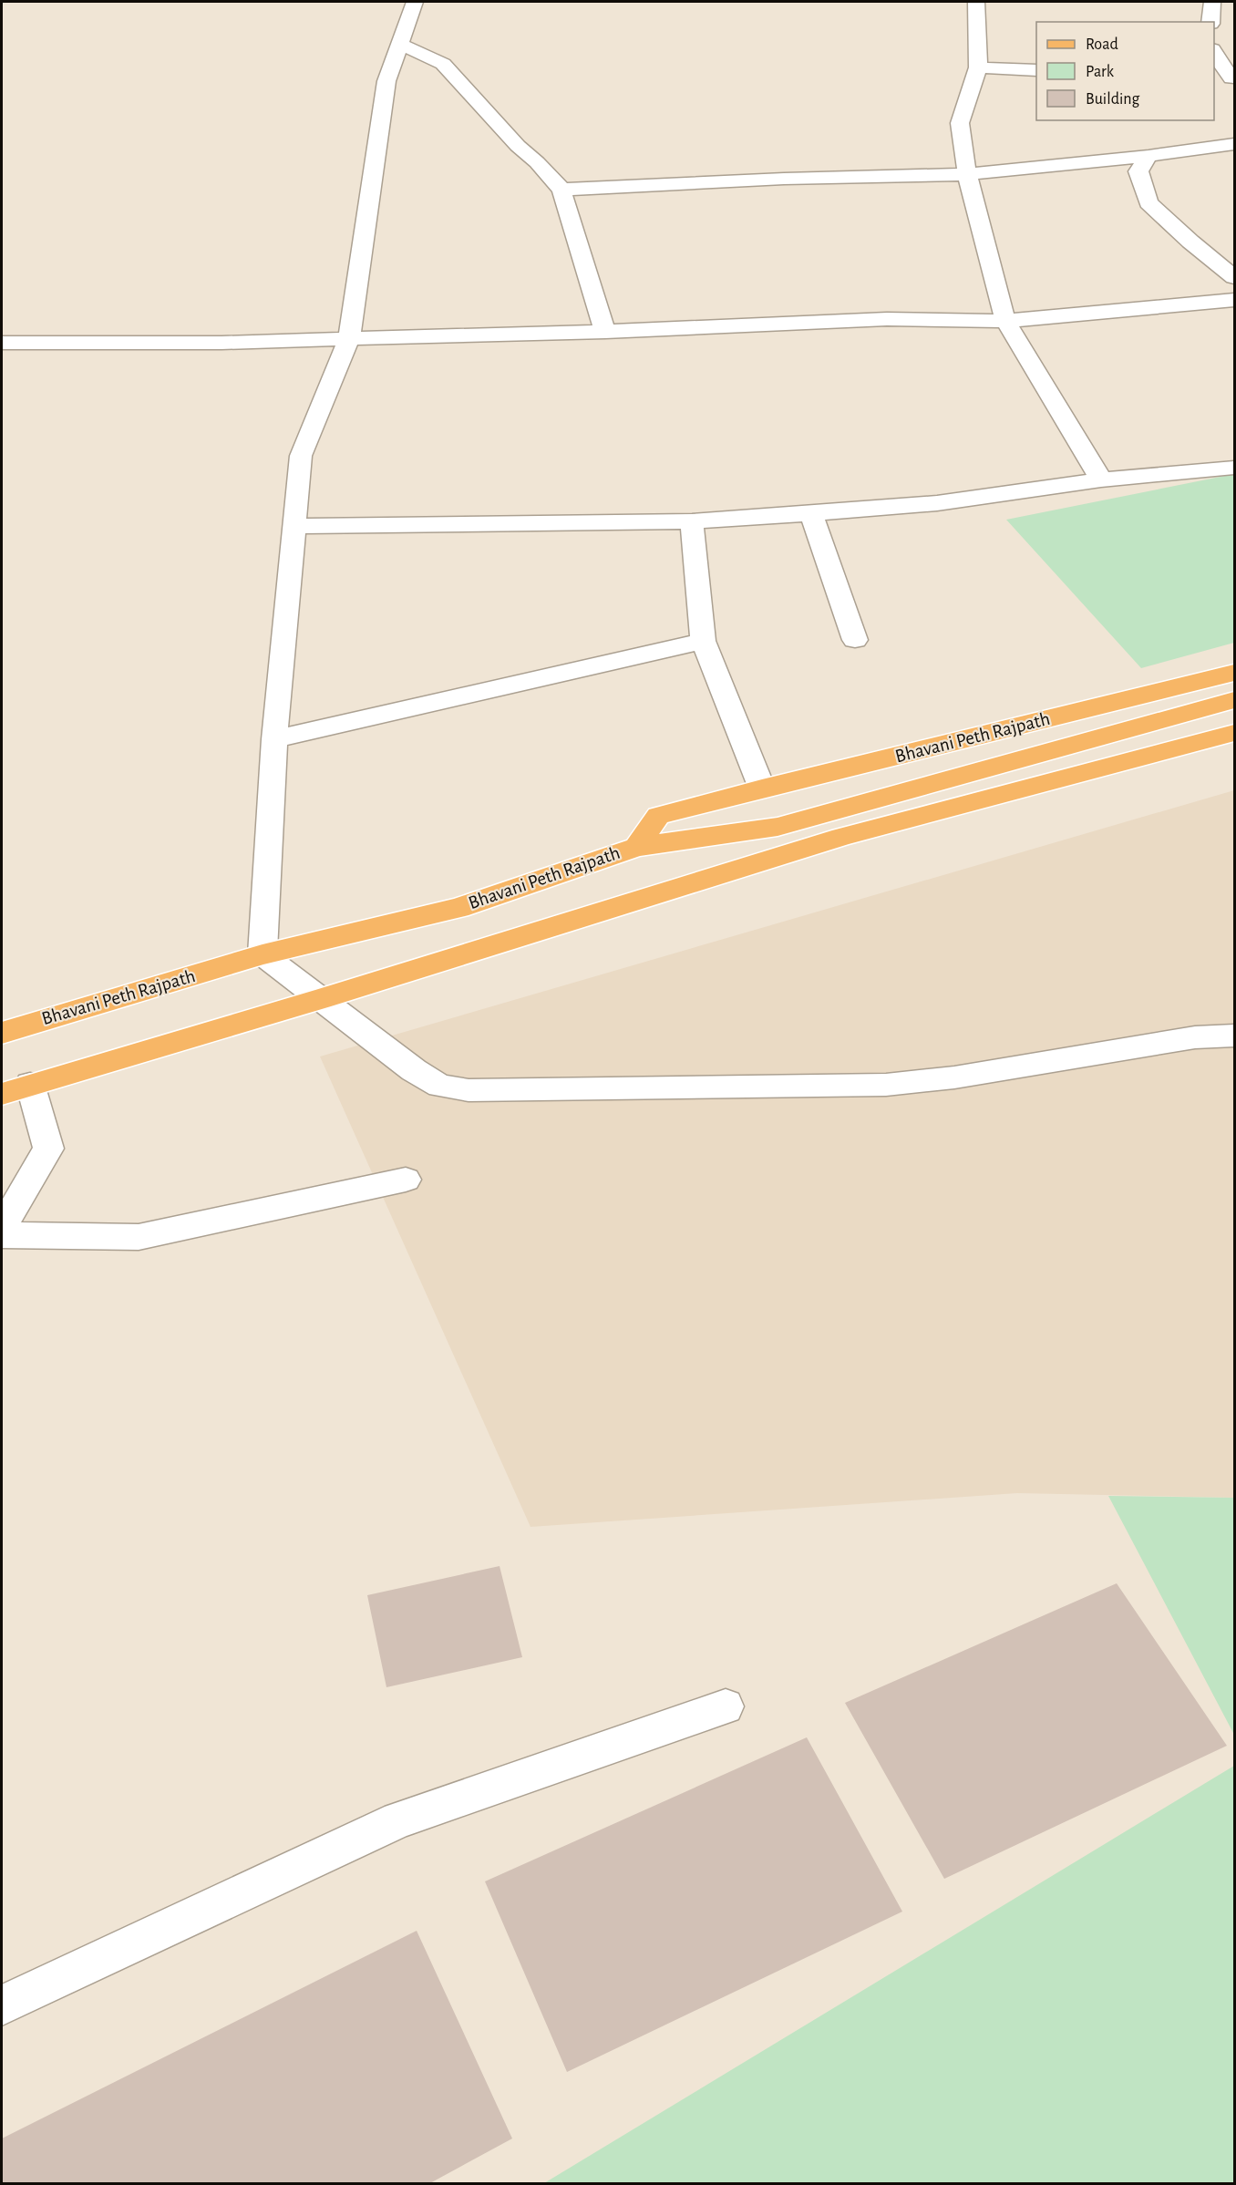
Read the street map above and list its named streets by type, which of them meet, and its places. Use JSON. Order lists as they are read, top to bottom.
{
  "streets": {
    "main road": ["Bhavani Peth Rajpath"]
  },
  "legend": ["Road", "Park", "Building"]
}
